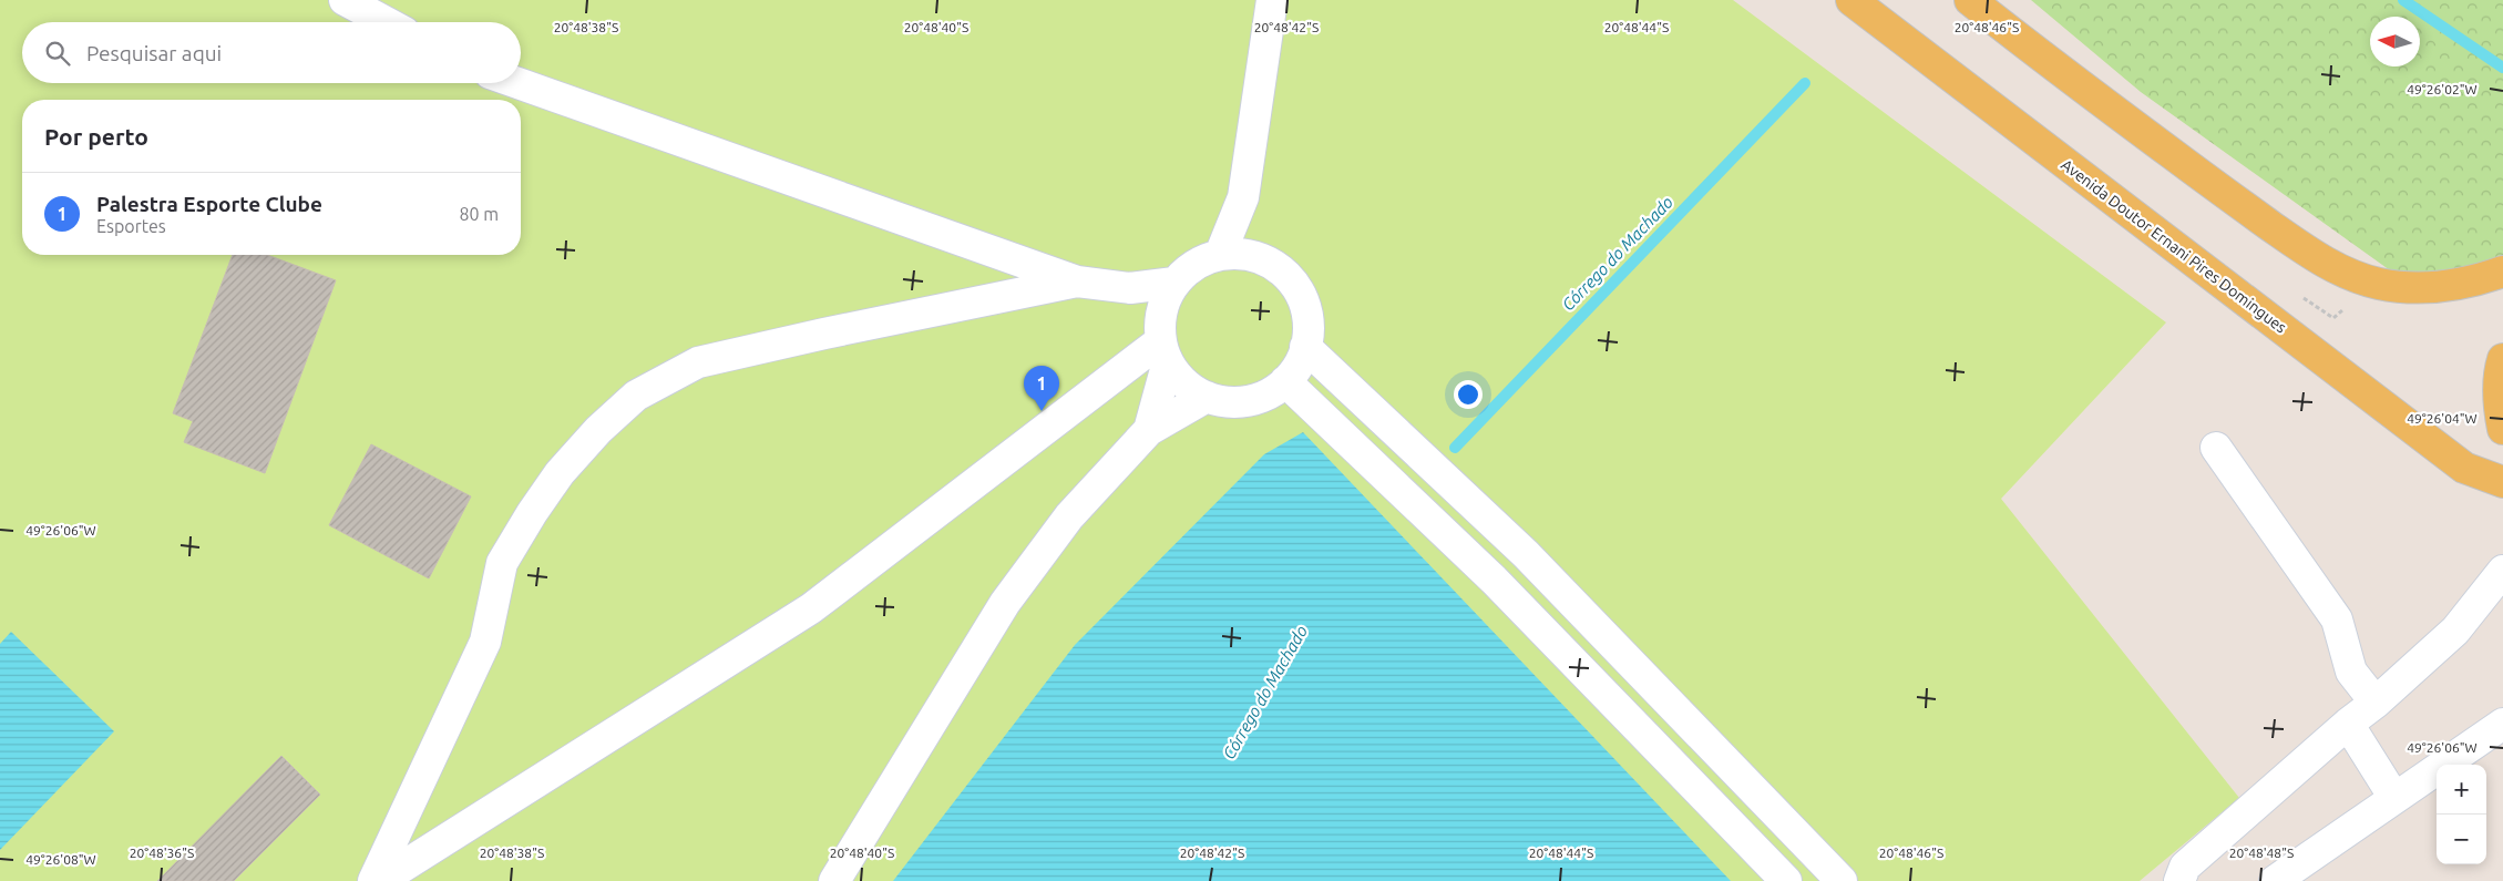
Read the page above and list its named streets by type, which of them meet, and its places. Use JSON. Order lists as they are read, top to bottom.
{
  "streets": {
    "main road": ["Avenida Doutor Ernani Pires Domingues"]
  },
  "water": ["Córrego do Machado"],
  "north": "left",
  "page": {
    "search": "Pesquisar aqui",
    "heading": "Por perto",
    "list": [
      {
        "mark": "1",
        "name": "Palestra Esporte Clube",
        "note": "Esportes",
        "value": "80 m"
      }
    ],
    "pins": "1",
    "map_buttons": ["+", "−"]
  },
  "coordinates": [
    "20°48'38\"S",
    "20°48'40\"S",
    "20°48'42\"S",
    "20°48'44\"S",
    "20°48'46\"S",
    "49°26'02\"W",
    "49°26'04\"W",
    "49°26'06\"W",
    "20°48'36\"S",
    "20°48'48\"S",
    "49°26'08\"W"
  ]
}
